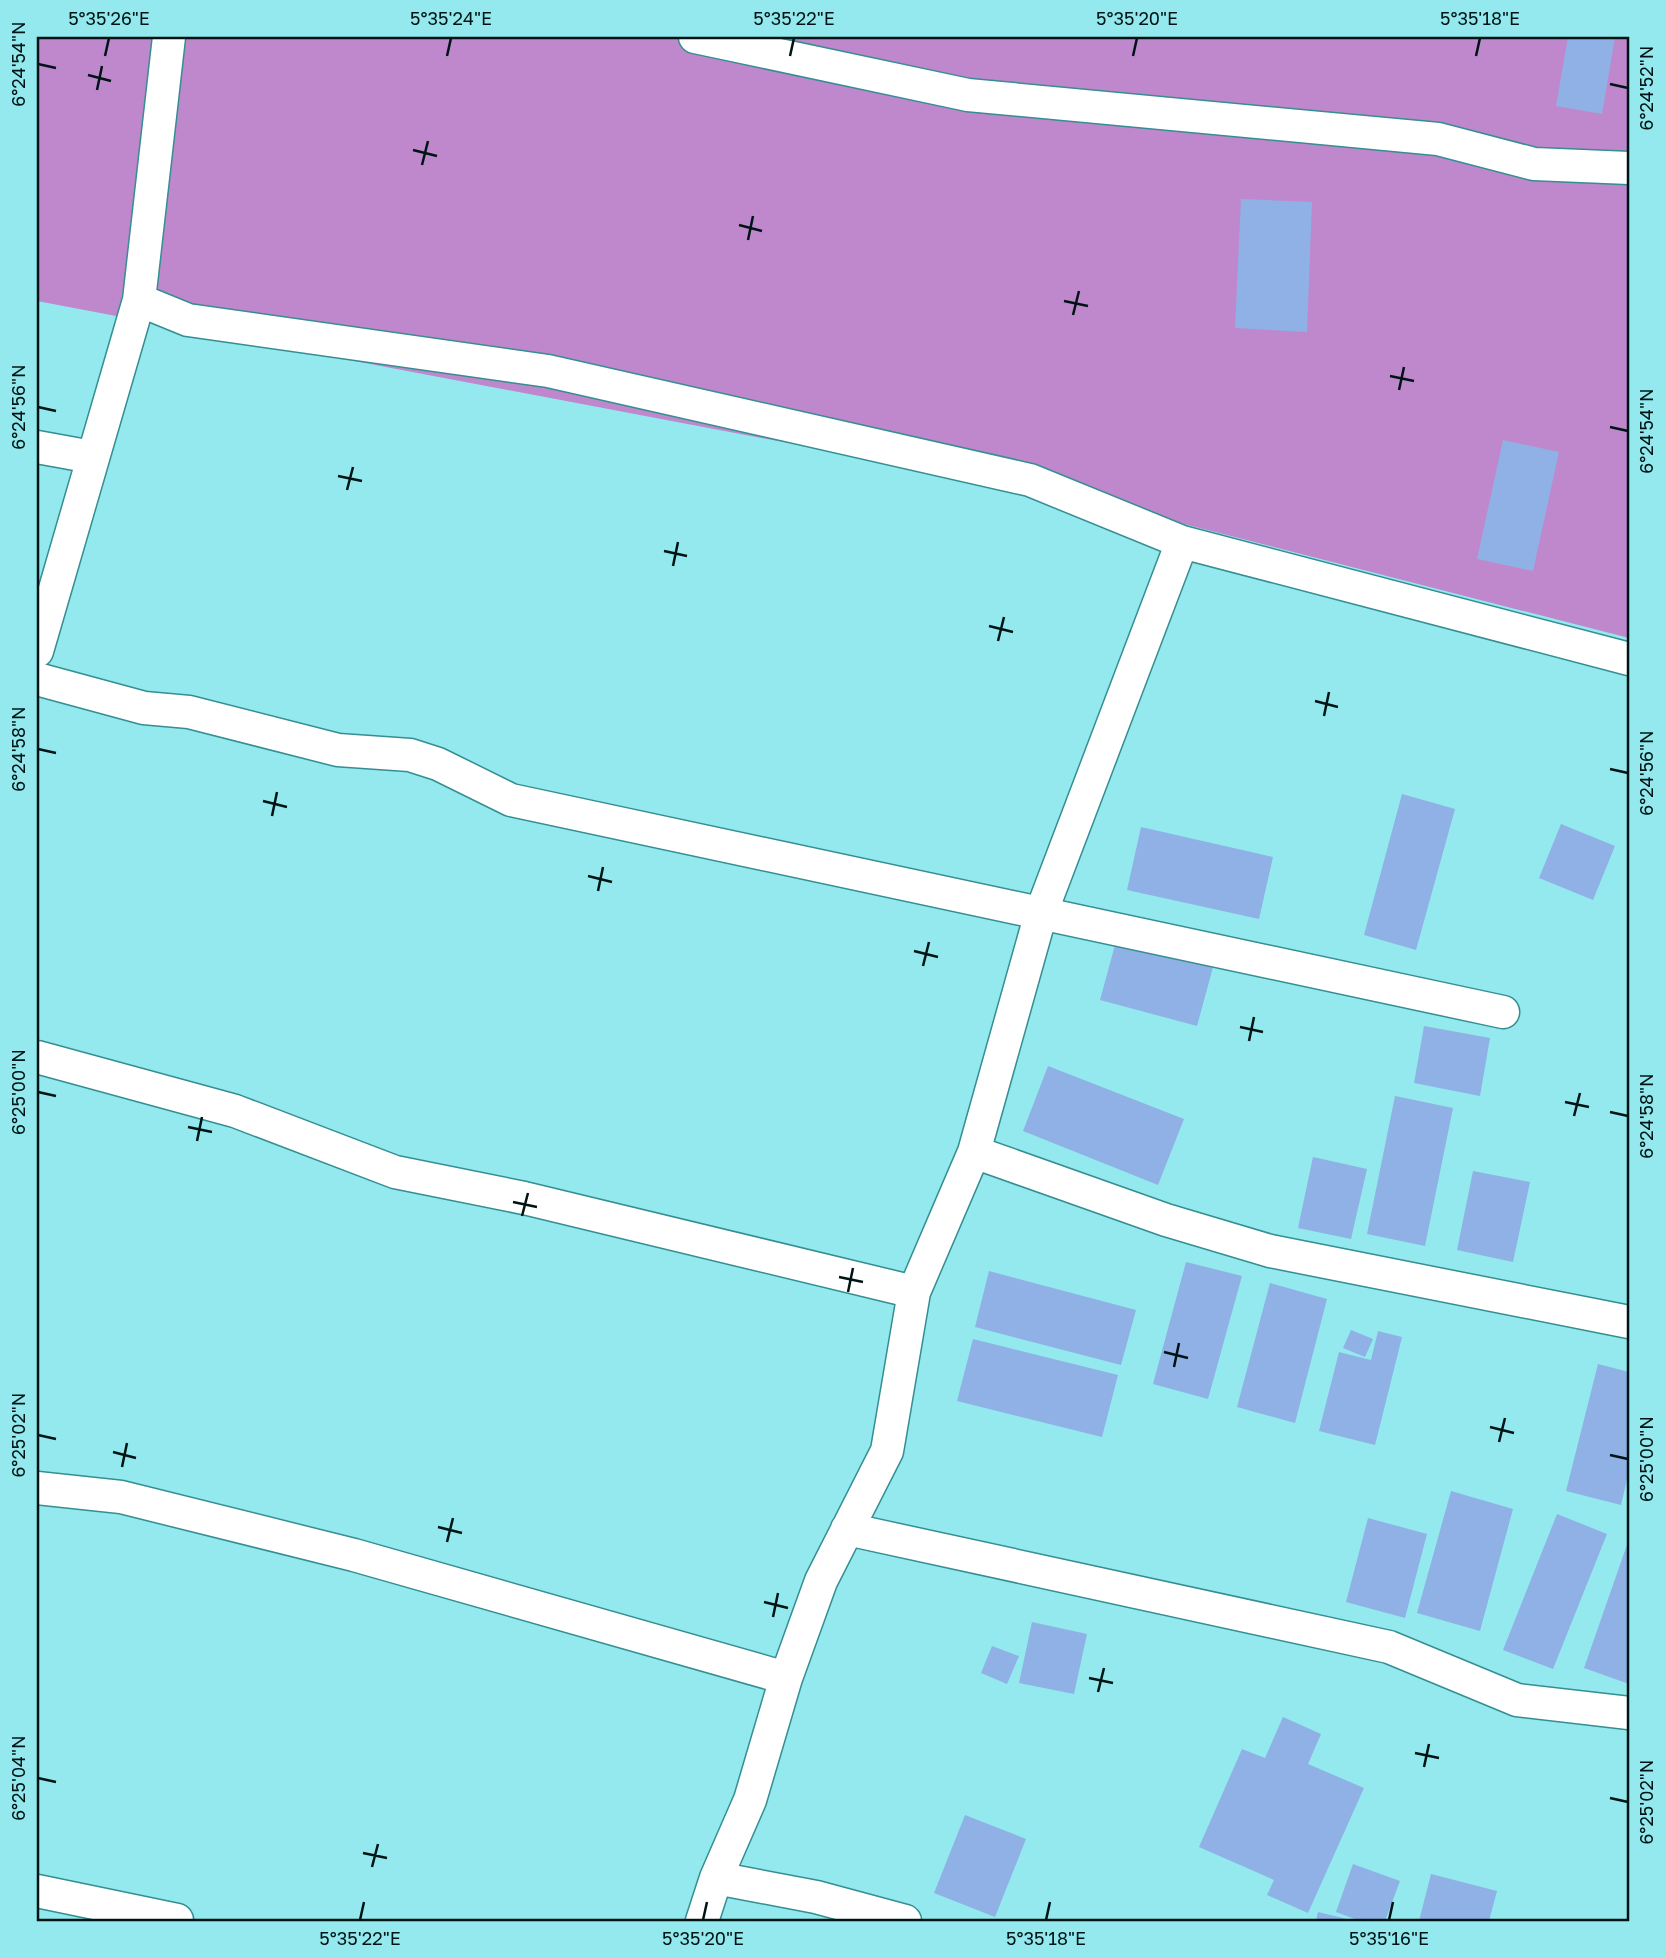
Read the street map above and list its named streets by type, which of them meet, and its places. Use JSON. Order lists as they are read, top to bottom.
{
  "coordinates": [
    "5°35'26\"E",
    "5°35'24\"E",
    "5°35'22\"E",
    "5°35'20\"E",
    "5°35'18\"E",
    "6°24'54\"N",
    "6°24'52\"N",
    "6°24'56\"N",
    "6°24'58\"N",
    "6°25'00\"N",
    "6°25'02\"N",
    "6°25'04\"N",
    "5°35'16\"E"
  ]
}
